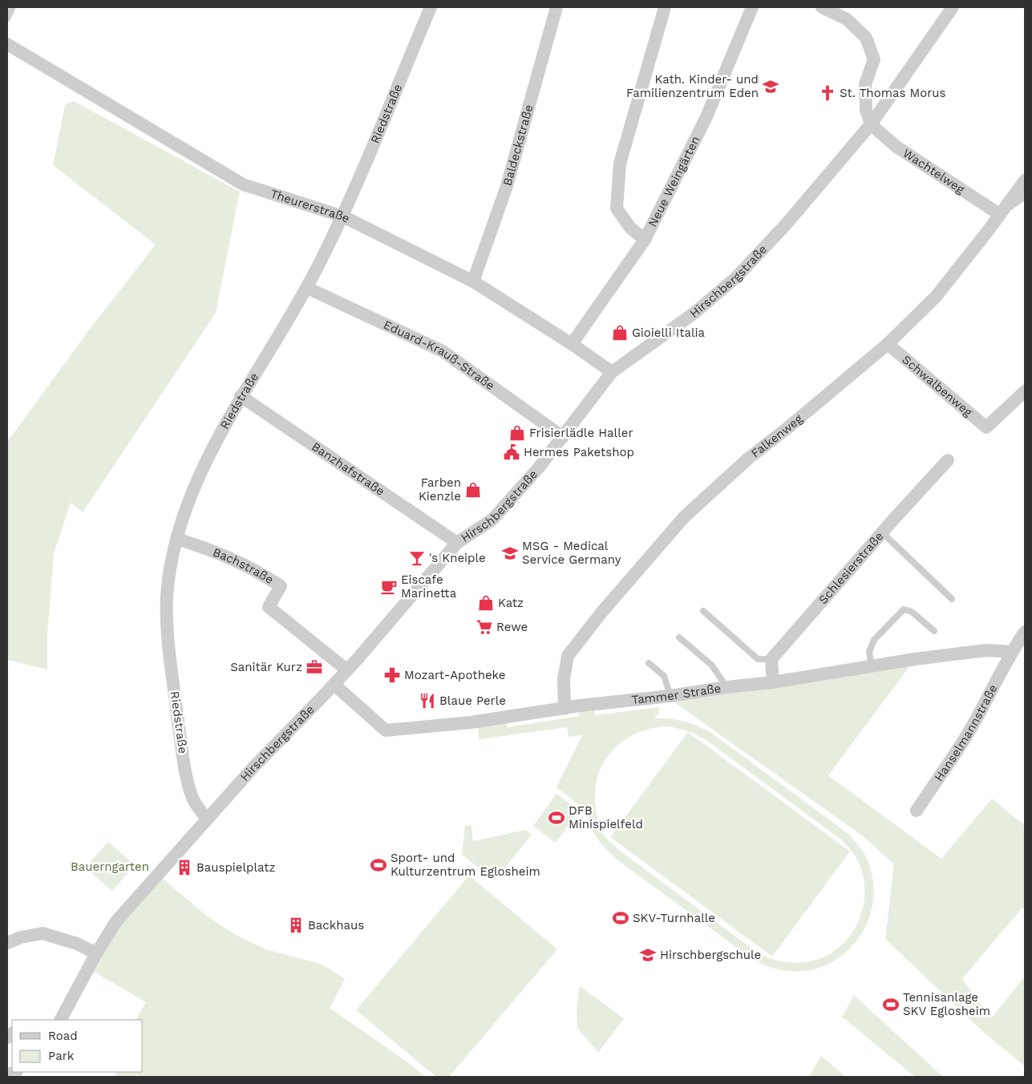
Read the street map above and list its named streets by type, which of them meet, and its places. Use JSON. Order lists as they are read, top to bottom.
{
  "streets": {
    "street": [
      "Riedstraße",
      "Baldeckstraße",
      "Wachtelweg",
      "Neue Weingärten",
      "Theurerstraße",
      "Hirschbergstraße",
      "Eduard-Krauß-Straße",
      "Schwalbenweg",
      "Falkenweg",
      "Banzhafstraße",
      "Bachstraße",
      "Schlesierstraße",
      "Tammer Straße",
      "Hanselmannstraße"
    ]
  },
  "crossings": [
    ["Riedstraße", "Theurerstraße"],
    ["Riedstraße", "Hirschbergstraße"],
    ["Riedstraße", "Eduard-Krauß-Straße"],
    ["Riedstraße", "Banzhafstraße"],
    ["Riedstraße", "Bachstraße"],
    ["Baldeckstraße", "Theurerstraße"],
    ["Wachtelweg", "Hirschbergstraße"],
    ["Wachtelweg", "Falkenweg"],
    ["Neue Weingärten", "Theurerstraße"],
    ["Theurerstraße", "Hirschbergstraße"],
    ["Hirschbergstraße", "Eduard-Krauß-Straße"],
    ["Hirschbergstraße", "Banzhafstraße"],
    ["Hirschbergstraße", "Bachstraße"],
    ["Hirschbergstraße", "Tammer Straße"],
    ["Schwalbenweg", "Falkenweg"],
    ["Falkenweg", "Tammer Straße"],
    ["Tammer Straße", "Hanselmannstraße"]
  ],
  "parks": ["Bauerngarten"],
  "places": {
    "school or university": ["Kath. Kinder- und Familienzentrum Eden", "MSG - Medical Service Germany", "Hirschbergschule"],
    "church": ["St. Thomas Morus"],
    "shop": [
      "Gioielli Italia",
      "Frisierlädle Haller",
      "Farben Kienzle",
      "Katz"
    ],
    "public building": ["Hermes Paketshop"],
    "bar": ["'s Kneiple"],
    "cafe": ["Eiscafe Marinetta"],
    "supermarket": ["Rewe"],
    "office": ["Sanitär Kurz"],
    "pharmacy": ["Mozart-Apotheke"],
    "restaurant": ["Blaue Perle"],
    "sports": [
      "DFB Minispielfeld",
      "Sport- und Kulturzentrum Eglosheim",
      "SKV-Turnhalle",
      "Tennisanlage SKV Eglosheim"
    ],
    "building": ["Bauspielplatz", "Backhaus"]
  },
  "legend": ["Road", "Park"]
}
